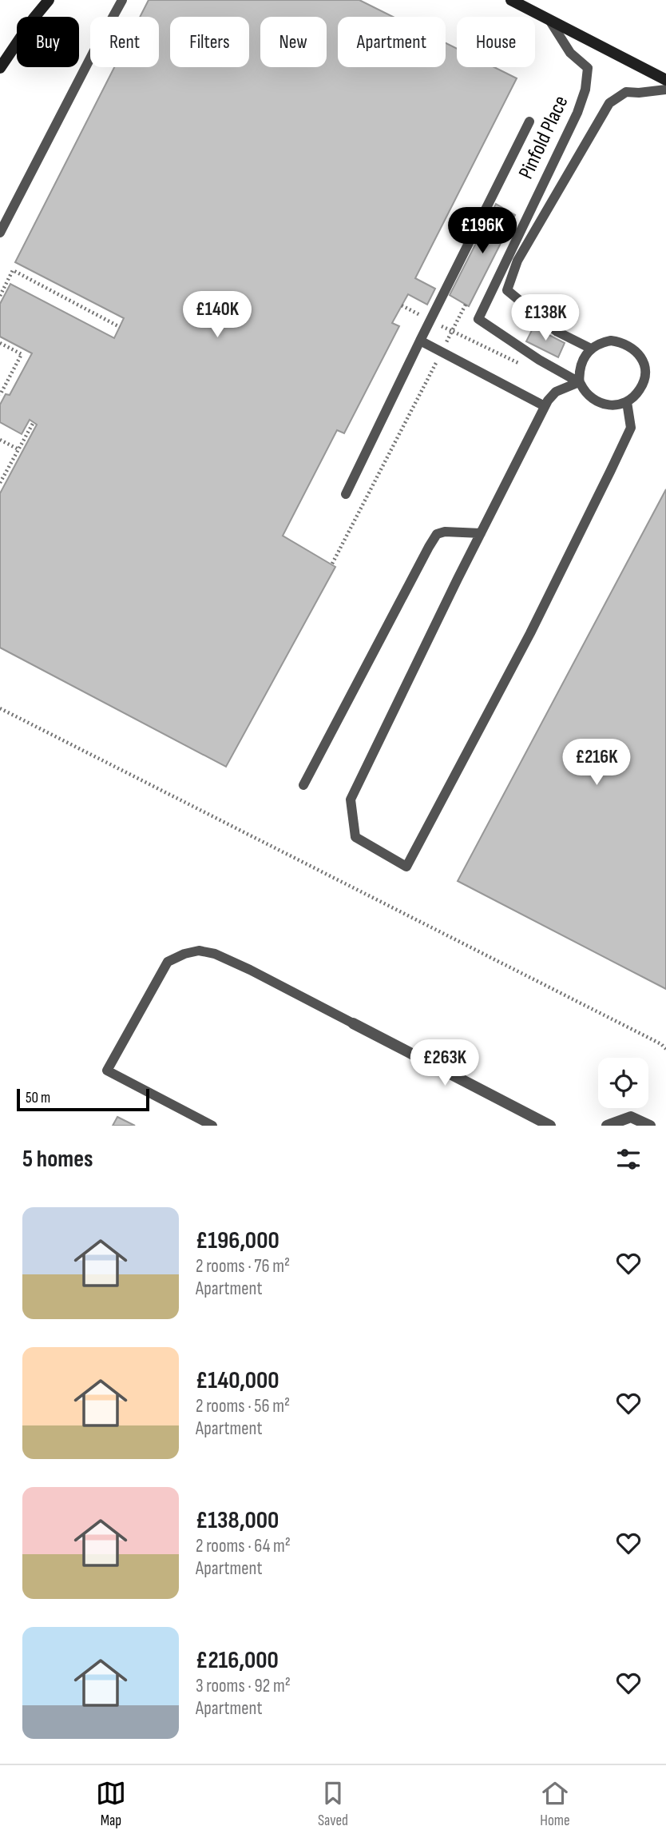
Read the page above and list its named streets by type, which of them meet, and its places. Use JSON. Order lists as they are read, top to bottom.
{
  "streets": {
    "lane": ["Pinfold Place"]
  },
  "scale_bar": "50 m",
  "page": {
    "chip": [
      "Buy",
      "Rent",
      "Filters",
      "New",
      "Apartment",
      "House"
    ],
    "price": [
      "£196K",
      "£140K",
      "£138K",
      "£216K",
      "£263K"
    ],
    "scale": "50 m",
    "heading": "5 homes",
    "list": [
      {
        "name": "£196,000",
        "note": "2 rooms · 76 m² · Apartment"
      },
      {
        "name": "£140,000",
        "note": "2 rooms · 56 m² · Apartment"
      },
      {
        "name": "£138,000",
        "note": "2 rooms · 64 m² · Apartment"
      },
      {
        "name": "£216,000",
        "note": "3 rooms · 92 m² · Apartment"
      }
    ],
    "tabs": ["Map", "Saved", "Home"]
  }
}
